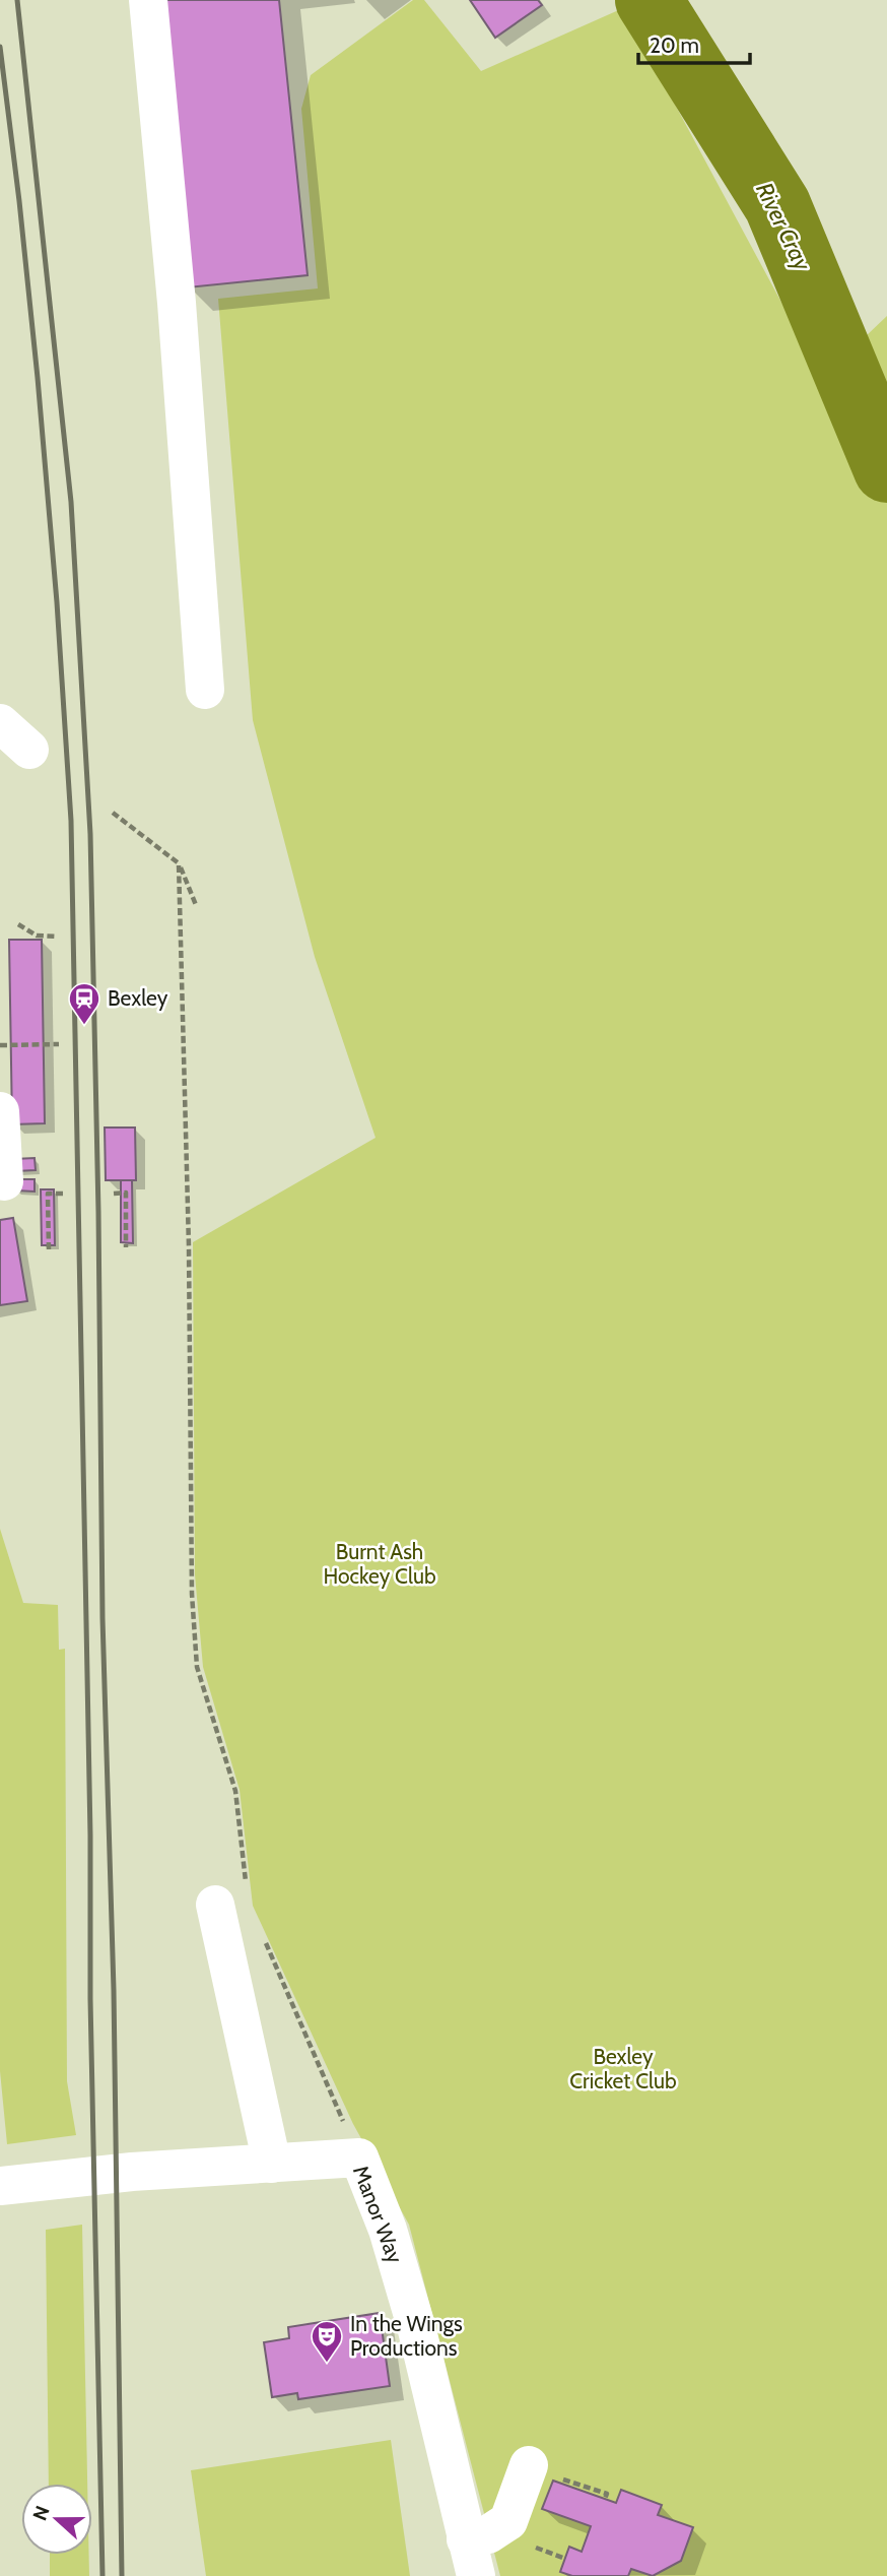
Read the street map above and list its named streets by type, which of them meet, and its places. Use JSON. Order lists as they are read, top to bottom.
{
  "streets": {
    "street": ["Manor Way"]
  },
  "water": ["River Cray"],
  "parks": ["Burnt Ash Hockey Club", "Bexley Cricket Club"],
  "places": {
    "station": ["Bexley"],
    "theatre": ["In the Wings Productions"]
  },
  "scale_bar": "20 m",
  "north": "left"
}
